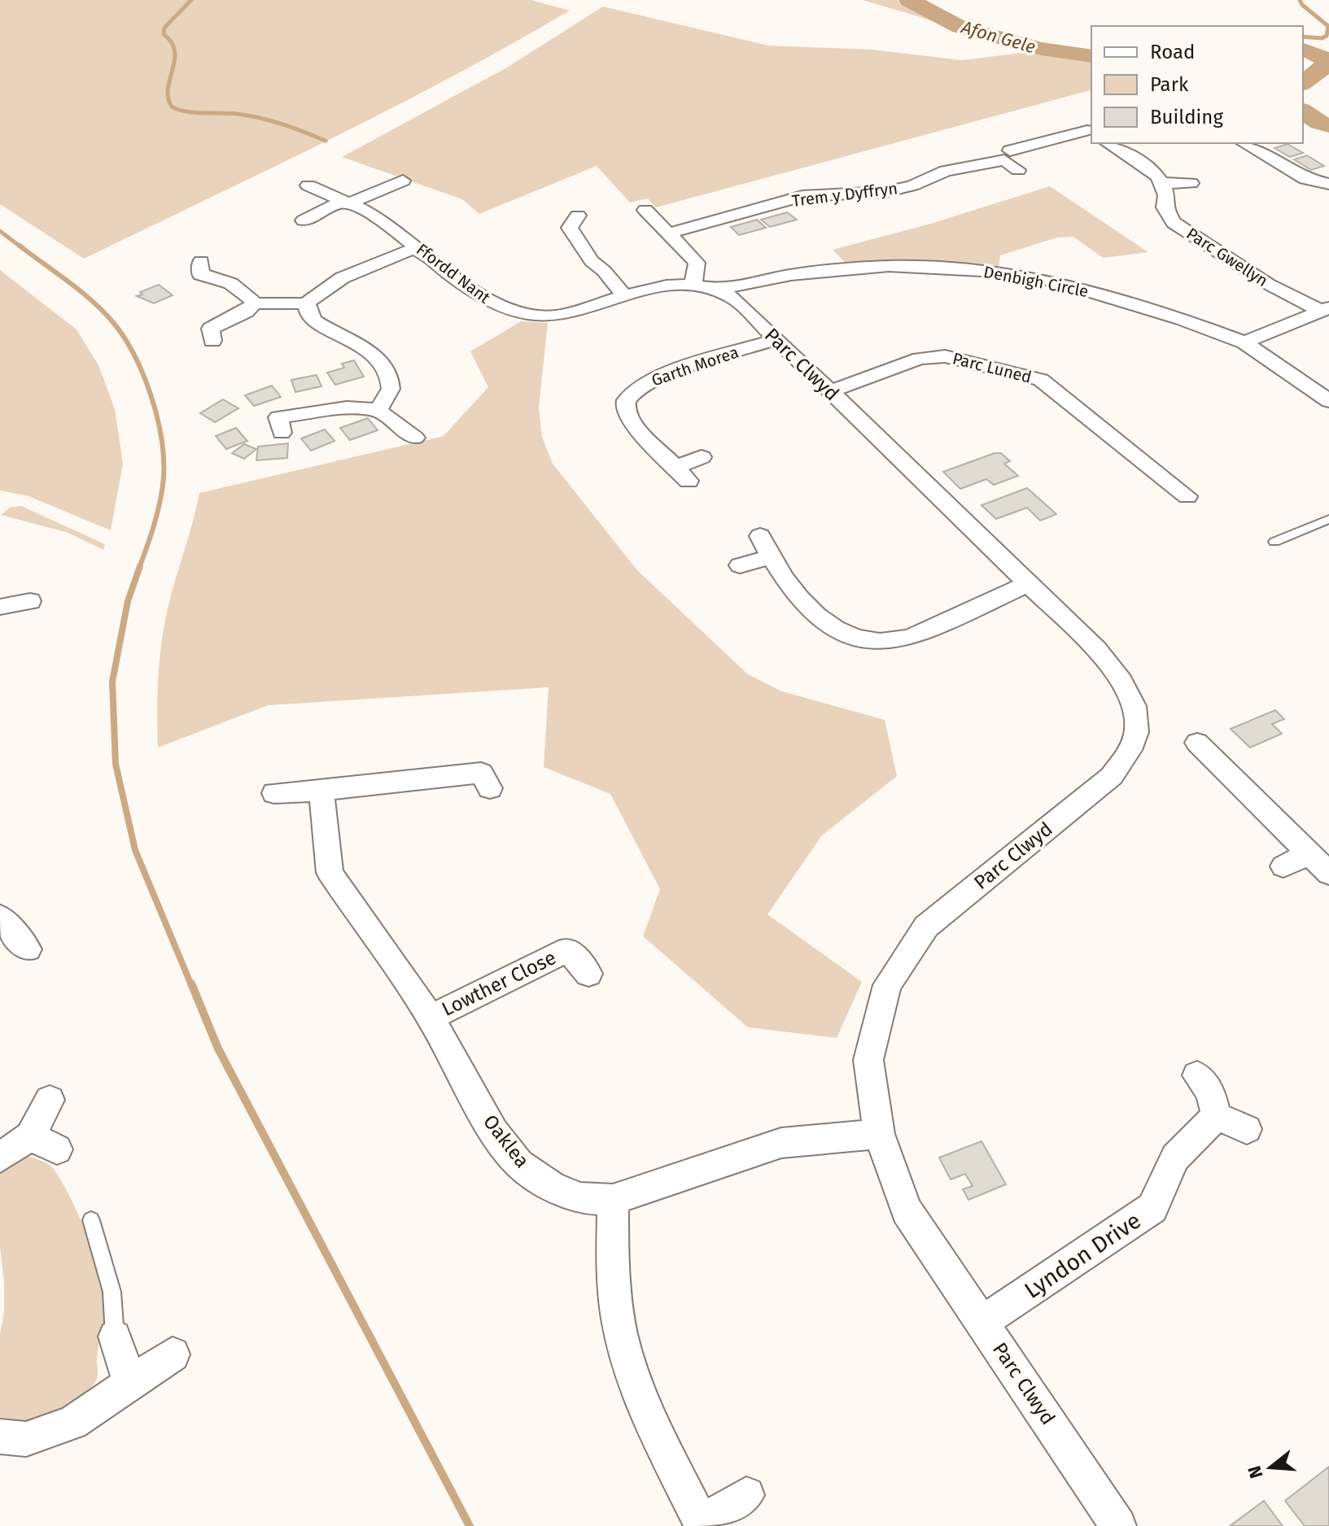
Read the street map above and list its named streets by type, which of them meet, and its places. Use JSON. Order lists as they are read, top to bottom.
{
  "streets": {
    "street": [
      "Trem y Dyffryn",
      "Parc Gwellyn",
      "Ffordd Nant",
      "Denbigh Circle",
      "Parc Clwyd",
      "Garth Morea",
      "Parc Luned",
      "Lowther Close",
      "Oaklea",
      "Lyndon Drive"
    ]
  },
  "crossings": [
    ["Ffordd Nant", "Denbigh Circle"],
    ["Ffordd Nant", "Parc Clwyd"],
    ["Denbigh Circle", "Parc Clwyd"],
    ["Parc Clwyd", "Garth Morea"],
    ["Parc Clwyd", "Parc Luned"],
    ["Parc Clwyd", "Oaklea"],
    ["Parc Clwyd", "Lyndon Drive"],
    ["Lowther Close", "Oaklea"]
  ],
  "water": ["Afon Gele"],
  "legend": ["Road", "Park", "Building"],
  "north": "left"
}
